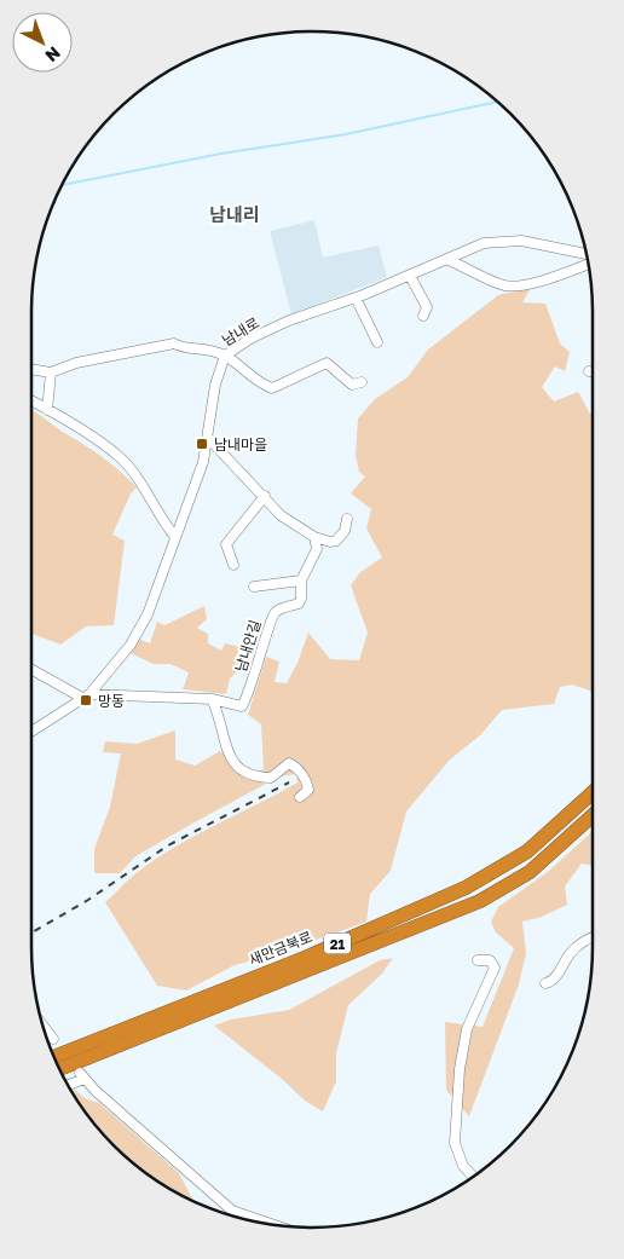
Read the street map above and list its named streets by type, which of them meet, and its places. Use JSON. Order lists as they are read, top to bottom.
{
  "streets": {
    "highway": ["21", "새만금북로"],
    "street": ["남내로", "남내안길"]
  },
  "crossings": [
    ["남내로", "남내안길"]
  ],
  "districts": ["남내리"],
  "places": {
    "transit": ["남내마을", "망동"]
  },
  "north": "bottom right"
}
